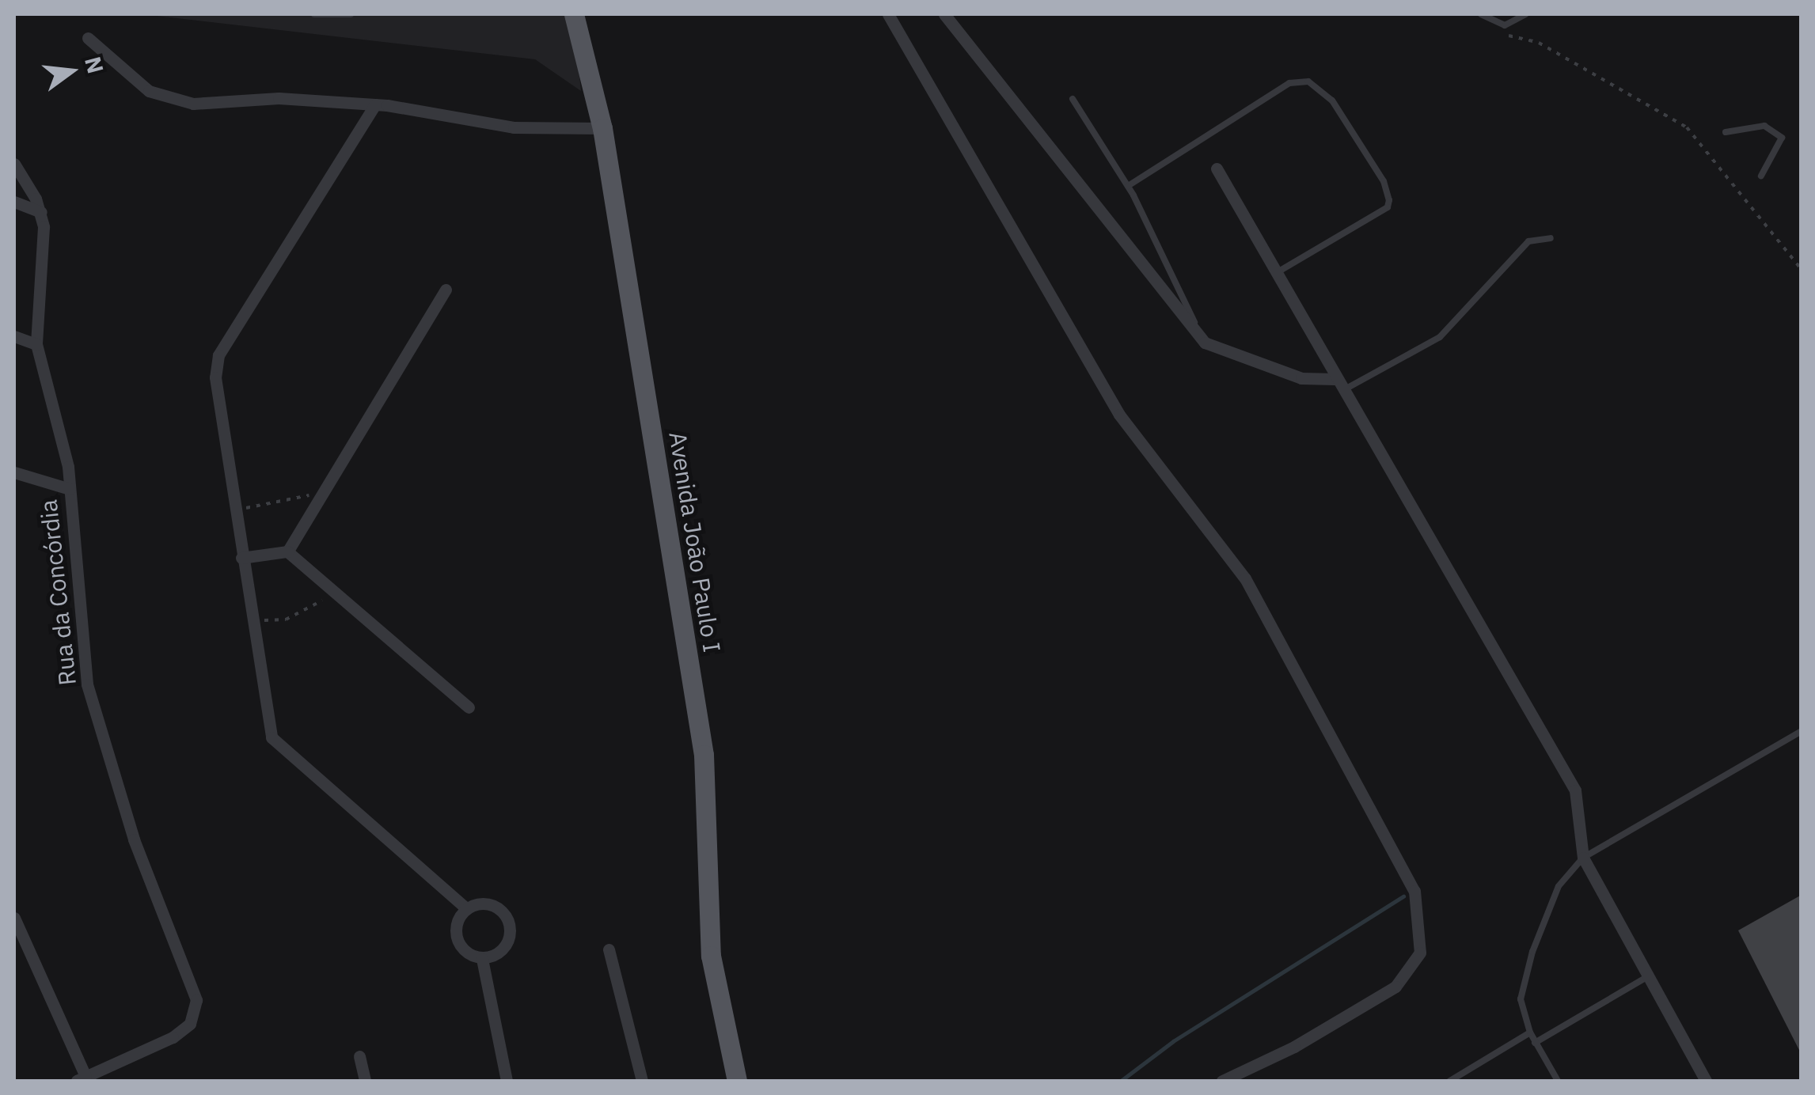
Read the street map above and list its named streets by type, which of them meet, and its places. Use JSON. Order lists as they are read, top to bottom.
{
  "streets": {
    "main road": ["Avenida João Paulo I"],
    "street": ["Rua da Concórdia"]
  },
  "north": "right"
}
